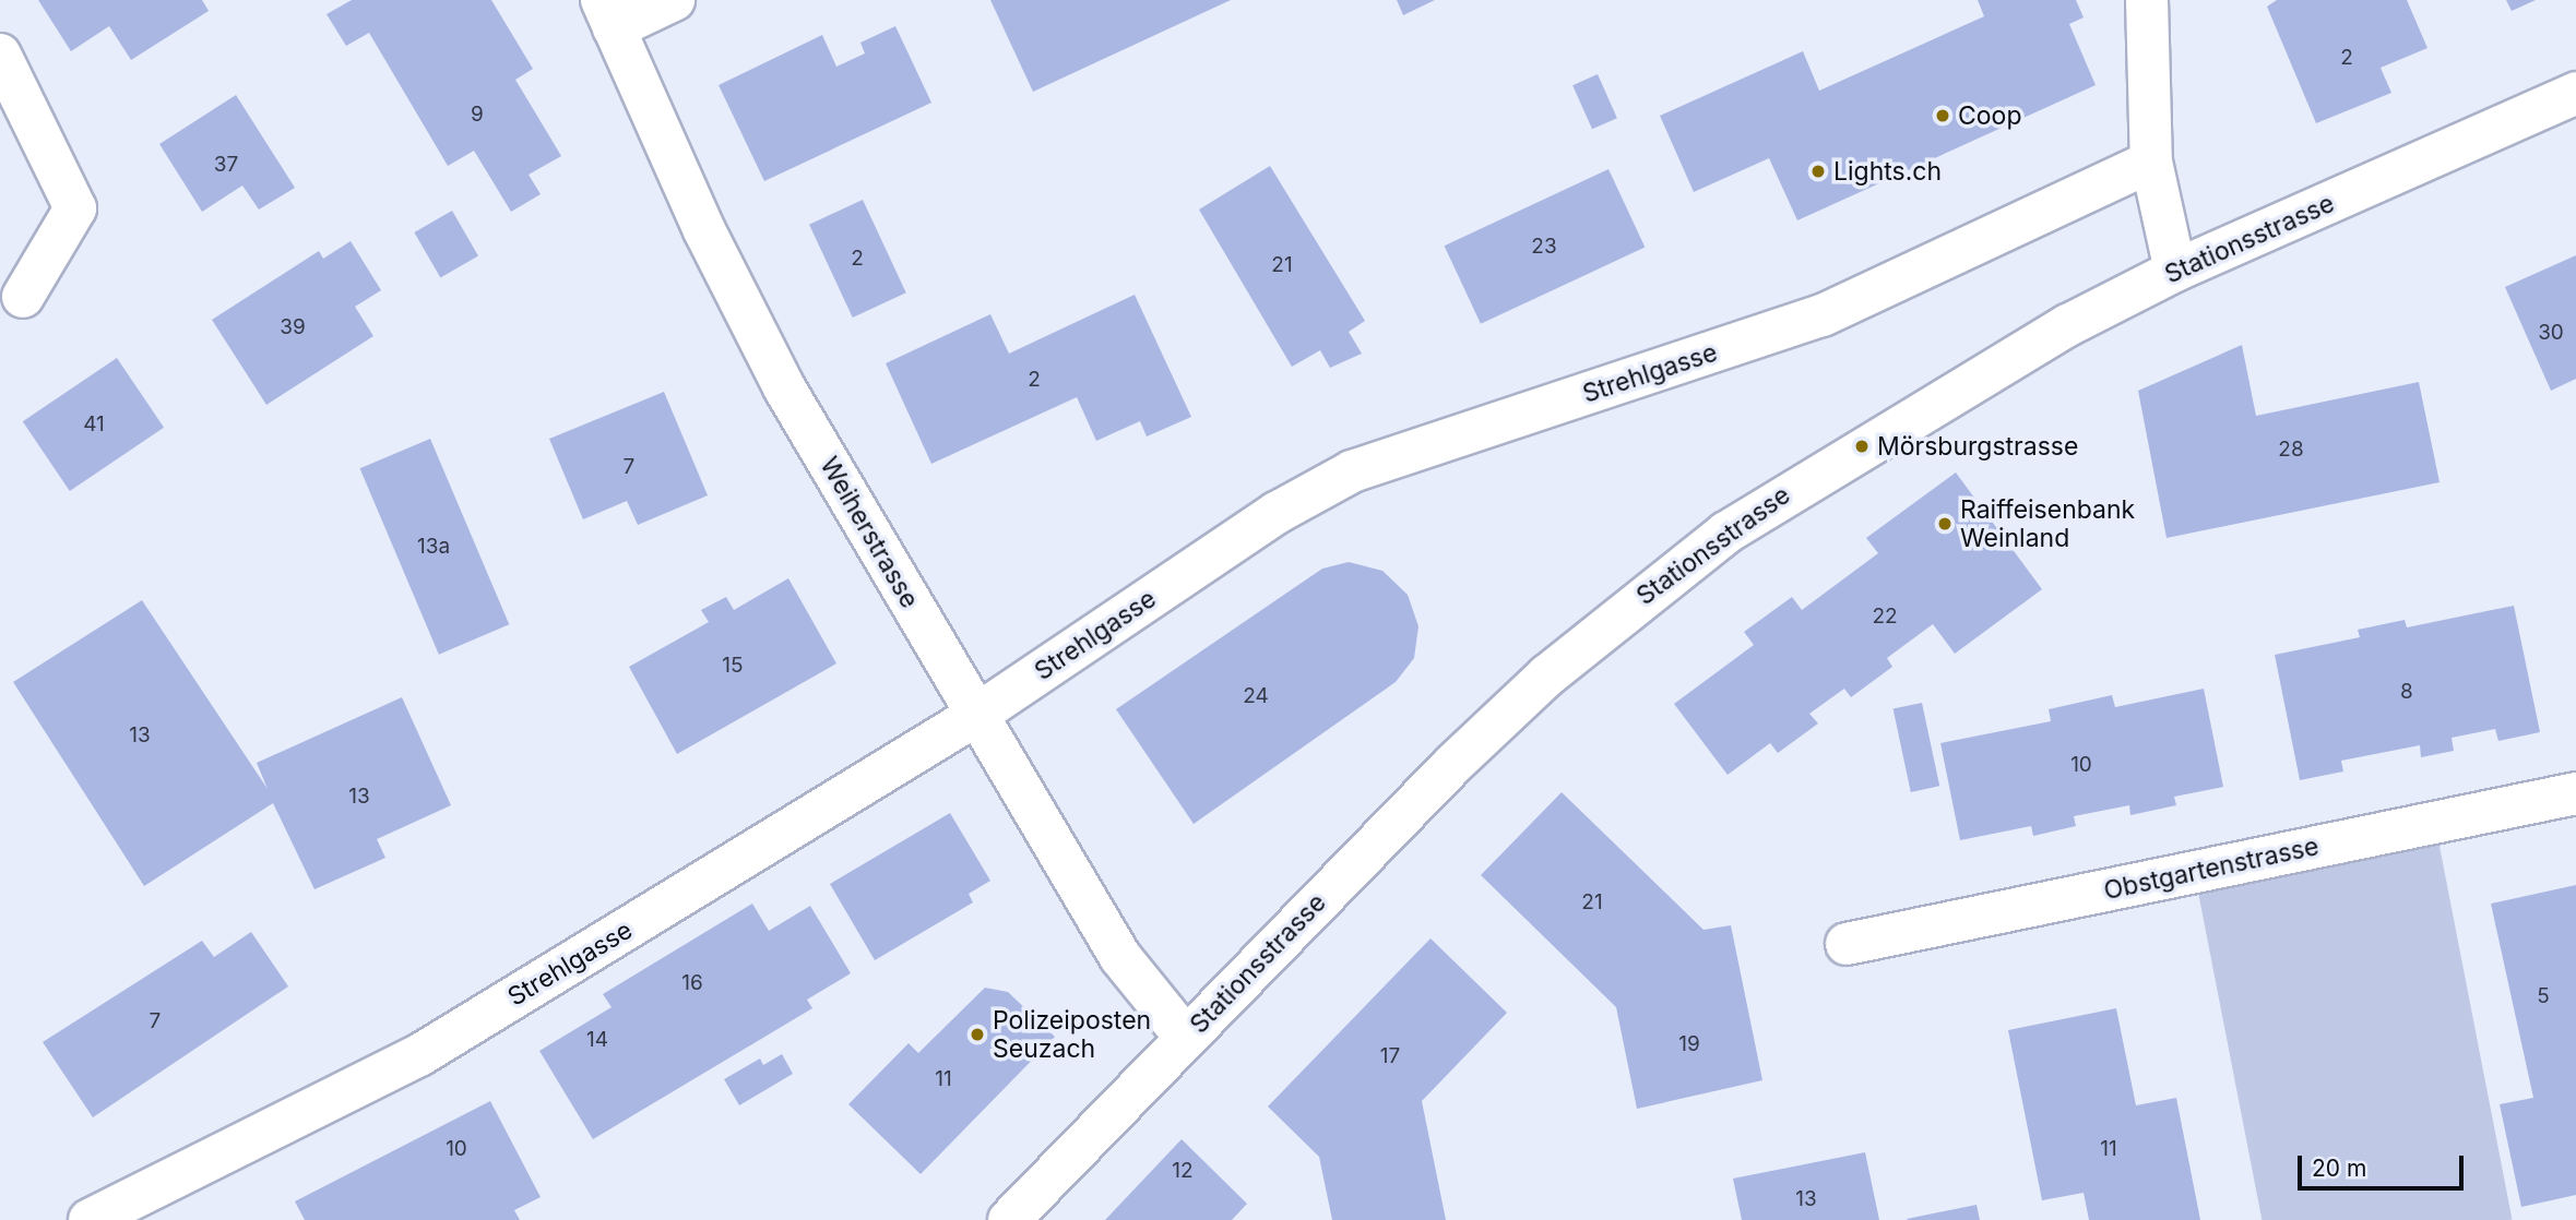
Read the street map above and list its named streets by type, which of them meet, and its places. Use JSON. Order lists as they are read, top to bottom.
{
  "streets": {
    "street": [
      "Stationsstrasse",
      "Strehlgasse",
      "Weiherstrasse",
      "Obstgartenstrasse"
    ]
  },
  "crossings": [
    ["Stationsstrasse", "Weiherstrasse"],
    ["Strehlgasse", "Weiherstrasse"]
  ],
  "places": [
    "Coop",
    "Lights.ch",
    "Mörsburgstrasse",
    "Raiffeisenbank Weinland",
    "Polizeiposten Seuzach"
  ],
  "house_numbers": [
    "2",
    "9",
    "37",
    "23",
    "2",
    "21",
    "39",
    "30",
    "2",
    "41",
    "28",
    "7",
    "13a",
    "22",
    "15",
    "8",
    "24",
    "13",
    "10",
    "13",
    "21",
    "16",
    "5",
    "7",
    "14",
    "19",
    "17",
    "11",
    "10",
    "11",
    "12",
    "13"
  ],
  "scale_bar": "20 m"
}
